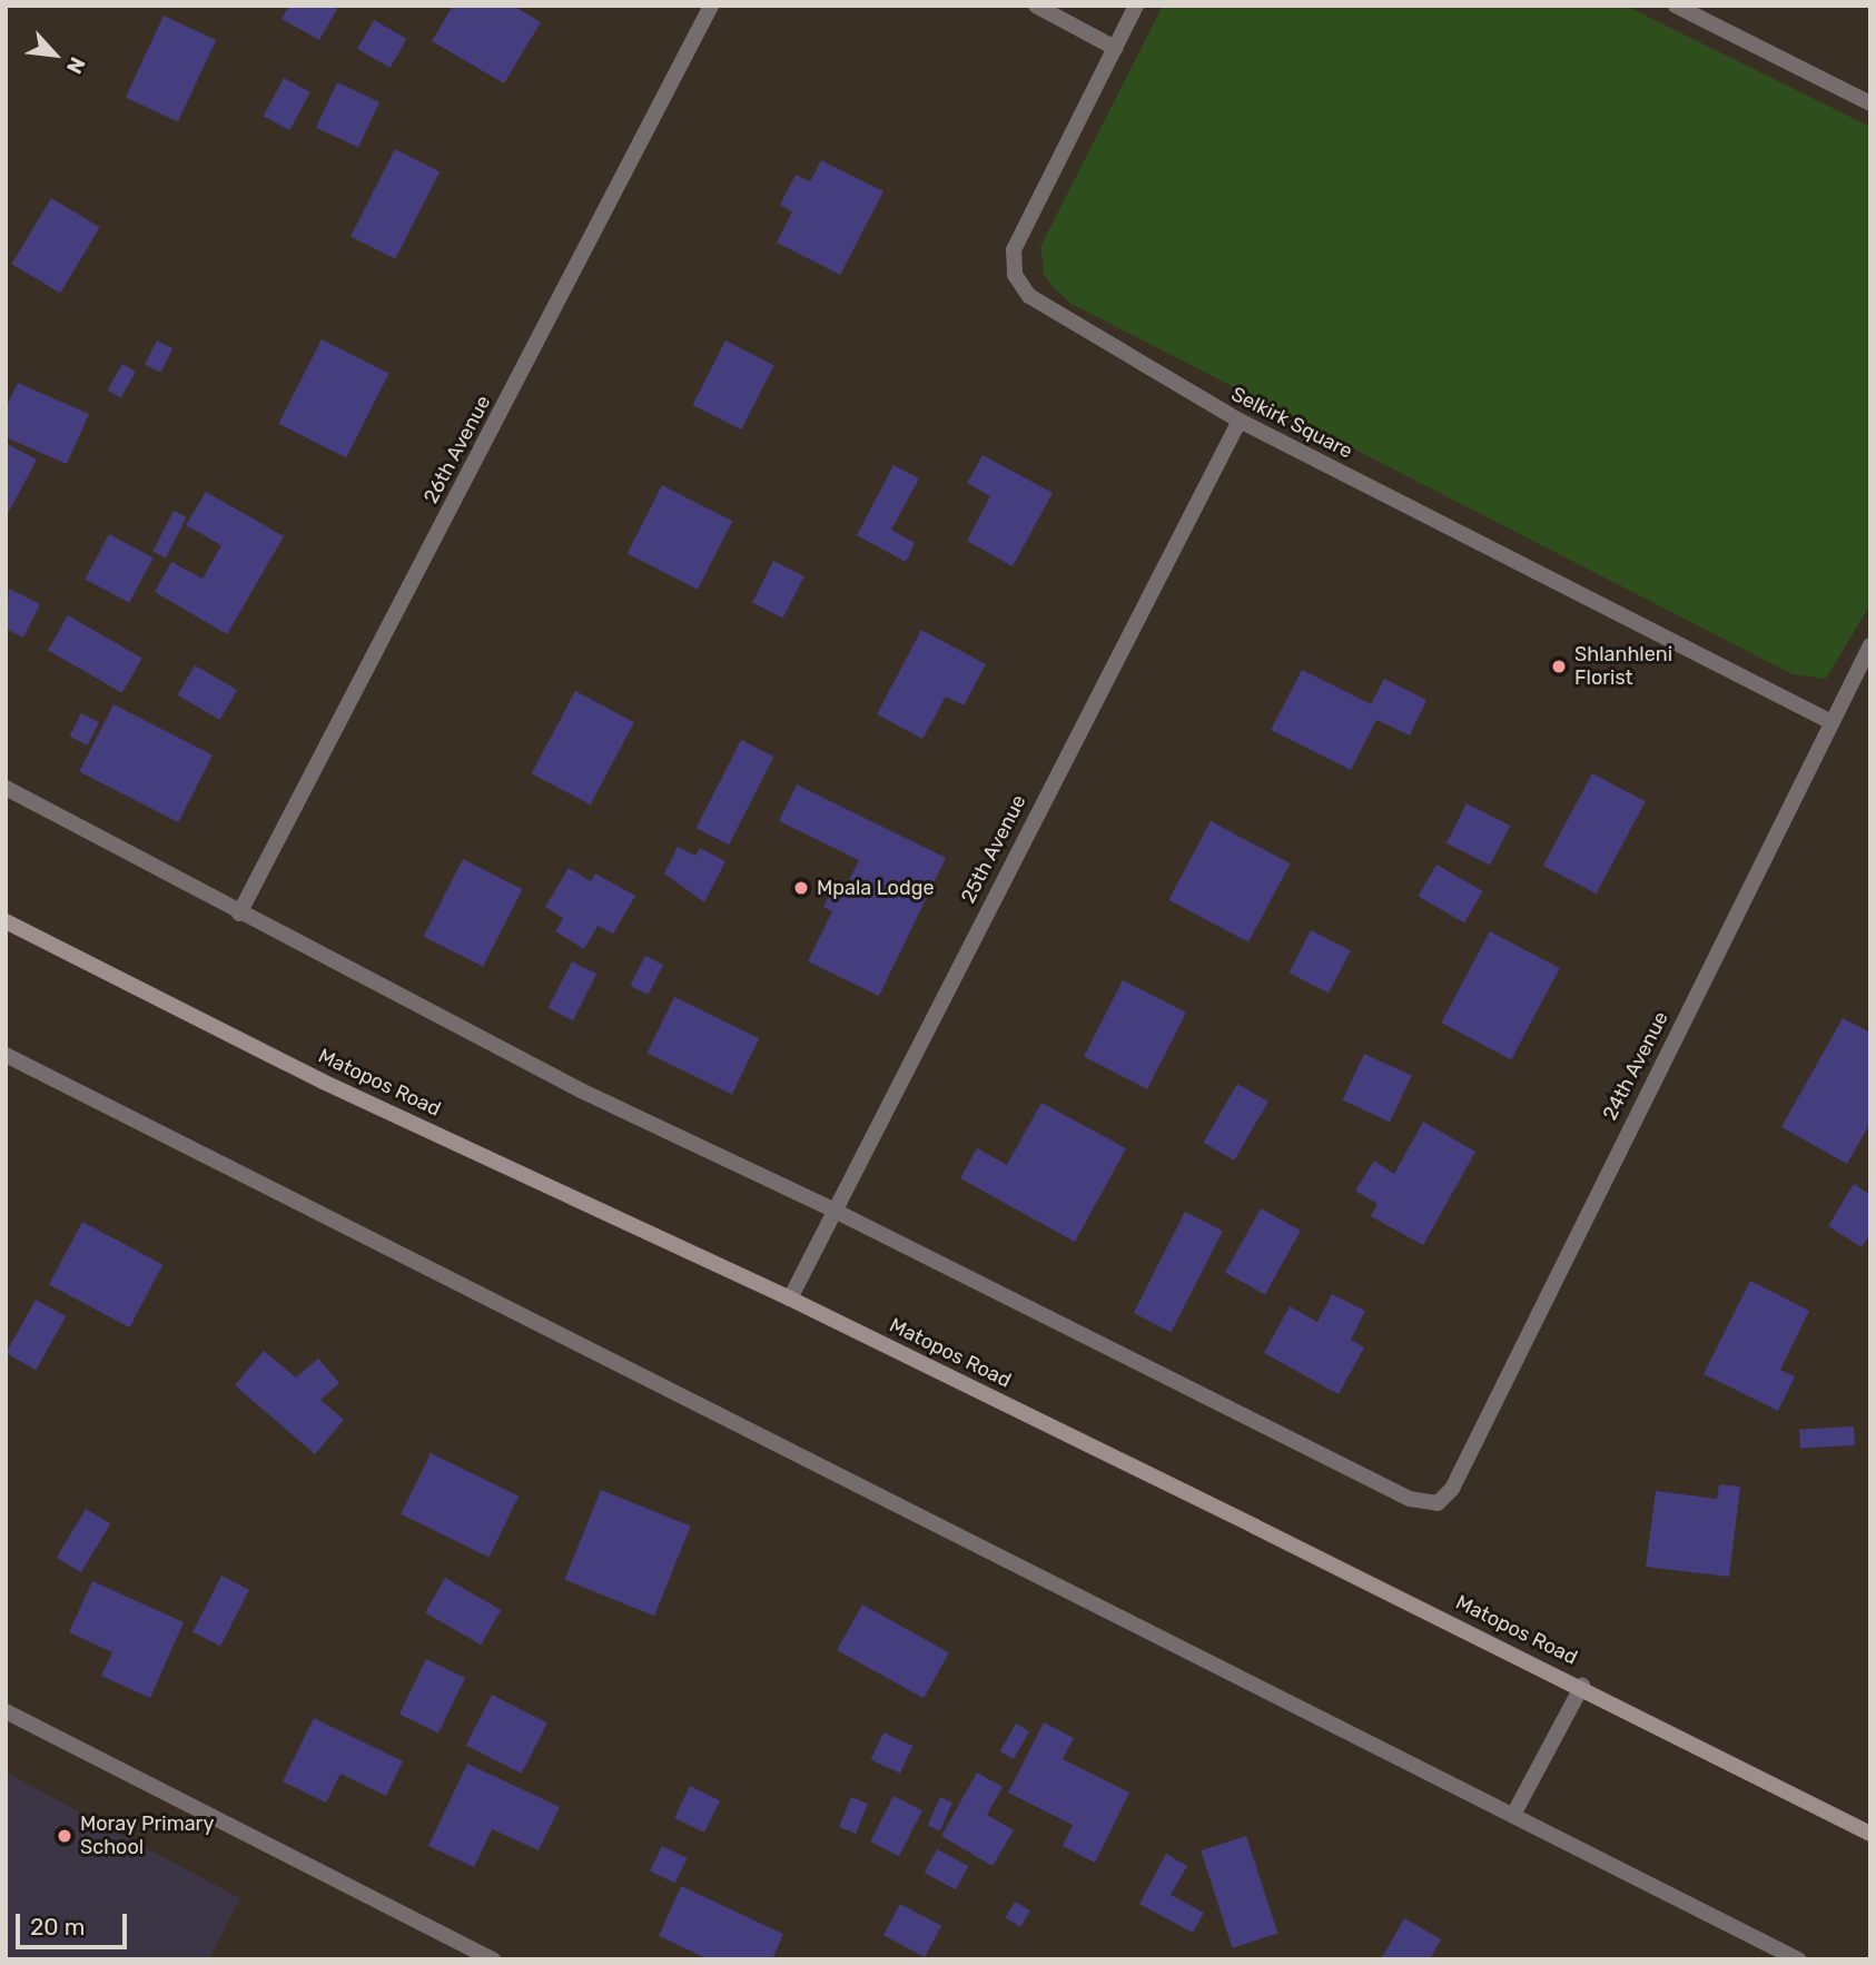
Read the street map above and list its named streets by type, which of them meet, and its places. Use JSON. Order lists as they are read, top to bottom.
{
  "streets": {
    "main road": ["Matopos Road"],
    "street": [
      "Selkirk Square",
      "26th Avenue",
      "25th Avenue",
      "24th Avenue"
    ]
  },
  "crossings": [
    ["Selkirk Square", "25th Avenue"],
    ["Selkirk Square", "24th Avenue"],
    ["25th Avenue", "24th Avenue"],
    ["25th Avenue", "Matopos Road"]
  ],
  "places": ["Shlanhleni Florist", "Mpala Lodge", "Moray Primary School"],
  "scale_bar": "20 m",
  "north": "bottom right"
}
